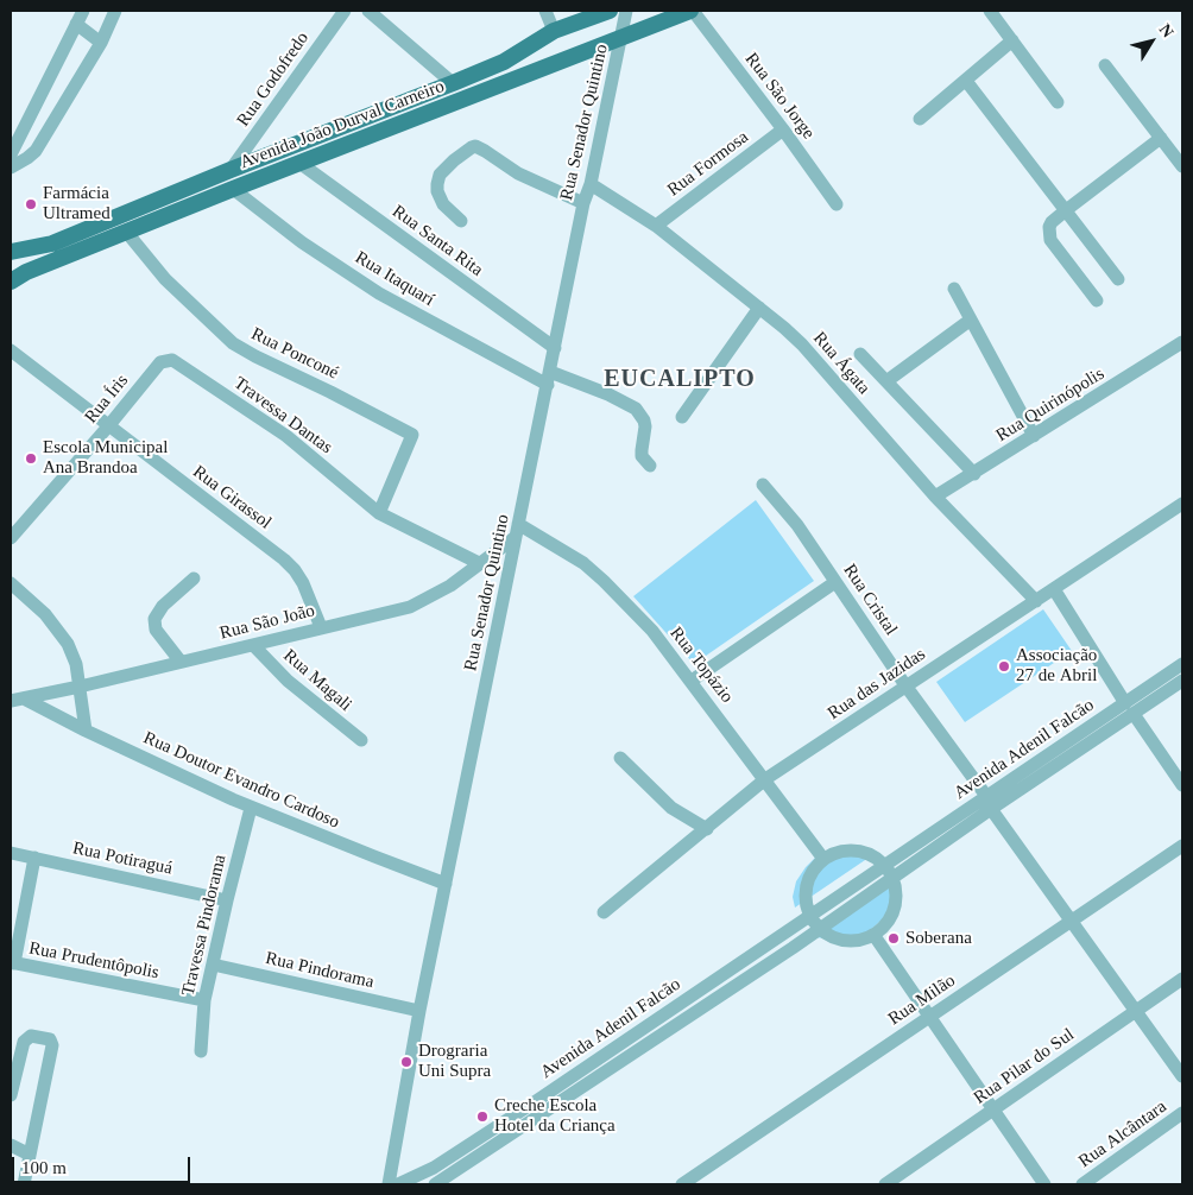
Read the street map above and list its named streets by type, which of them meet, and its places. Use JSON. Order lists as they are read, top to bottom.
{
  "streets": {
    "main road": ["Avenida João Durval Carneiro"],
    "street": [
      "Rua Godofredo",
      "Rua São Jorge",
      "Rua Senador Quintino",
      "Rua Formosa",
      "Rua Santa Rita",
      "Rua Itaquarí",
      "Rua Ponconé",
      "Rua Ágata",
      "Rua Íris",
      "Rua Quirinópolis",
      "Travessa Dantas",
      "Rua Girassol",
      "Rua Cristal",
      "Rua São João",
      "Rua Topázio",
      "Rua Magali",
      "Rua das Jazidas",
      "Avenida Adenil Falcão",
      "Rua Doutor Evandro Cardoso",
      "Rua Potiraguá",
      "Travessa Pindorama",
      "Rua Prudentôpolis",
      "Rua Pindorama",
      "Rua Milão",
      "Rua Pilar do Sul",
      "Rua Alcântara"
    ]
  },
  "crossings": [
    ["Rua Godofredo", "Avenida João Durval Carneiro"],
    ["Rua São Jorge", "Avenida João Durval Carneiro"],
    ["Rua São Jorge", "Rua Formosa"],
    ["Rua Senador Quintino", "Avenida João Durval Carneiro"],
    ["Rua Senador Quintino", "Rua Santa Rita"],
    ["Rua Senador Quintino", "Rua Itaquarí"],
    ["Rua Senador Quintino", "Rua Ágata"],
    ["Rua Senador Quintino", "Rua São João"],
    ["Rua Senador Quintino", "Rua Topázio"],
    ["Rua Senador Quintino", "Rua Doutor Evandro Cardoso"],
    ["Rua Senador Quintino", "Rua Pindorama"],
    ["Avenida João Durval Carneiro", "Rua Santa Rita"],
    ["Avenida João Durval Carneiro", "Rua Itaquarí"],
    ["Avenida João Durval Carneiro", "Rua Ponconé"],
    ["Rua Formosa", "Rua Ágata"],
    ["Rua Ponconé", "Travessa Dantas"],
    ["Rua Ágata", "Rua Quirinópolis"],
    ["Rua Ágata", "Rua das Jazidas"],
    ["Rua Íris", "Travessa Dantas"],
    ["Rua Íris", "Rua Girassol"],
    ["Travessa Dantas", "Rua São João"],
    ["Rua Girassol", "Rua São João"],
    ["Rua Cristal", "Rua das Jazidas"],
    ["Rua Cristal", "Avenida Adenil Falcão"],
    ["Rua Cristal", "Rua Milão"],
    ["Rua Cristal", "Rua Pilar do Sul"],
    ["Rua São João", "Rua Topázio"],
    ["Rua São João", "Rua Magali"],
    ["Rua São João", "Rua Doutor Evandro Cardoso"],
    ["Rua Topázio", "Rua das Jazidas"],
    ["Rua Doutor Evandro Cardoso", "Travessa Pindorama"],
    ["Rua Potiraguá", "Travessa Pindorama"],
    ["Travessa Pindorama", "Rua Prudentôpolis"],
    ["Travessa Pindorama", "Rua Pindorama"]
  ],
  "districts": ["EUCALIPTO"],
  "places": [
    "Farmácia Ultramed",
    "Escola Municipal Ana Brandoa",
    "Associação 27 de Abril",
    "Soberana",
    "Drograria Uni Supra",
    "Creche Escola Hotel da Criança"
  ],
  "scale_bar": "100 m",
  "north": "top right"
}
